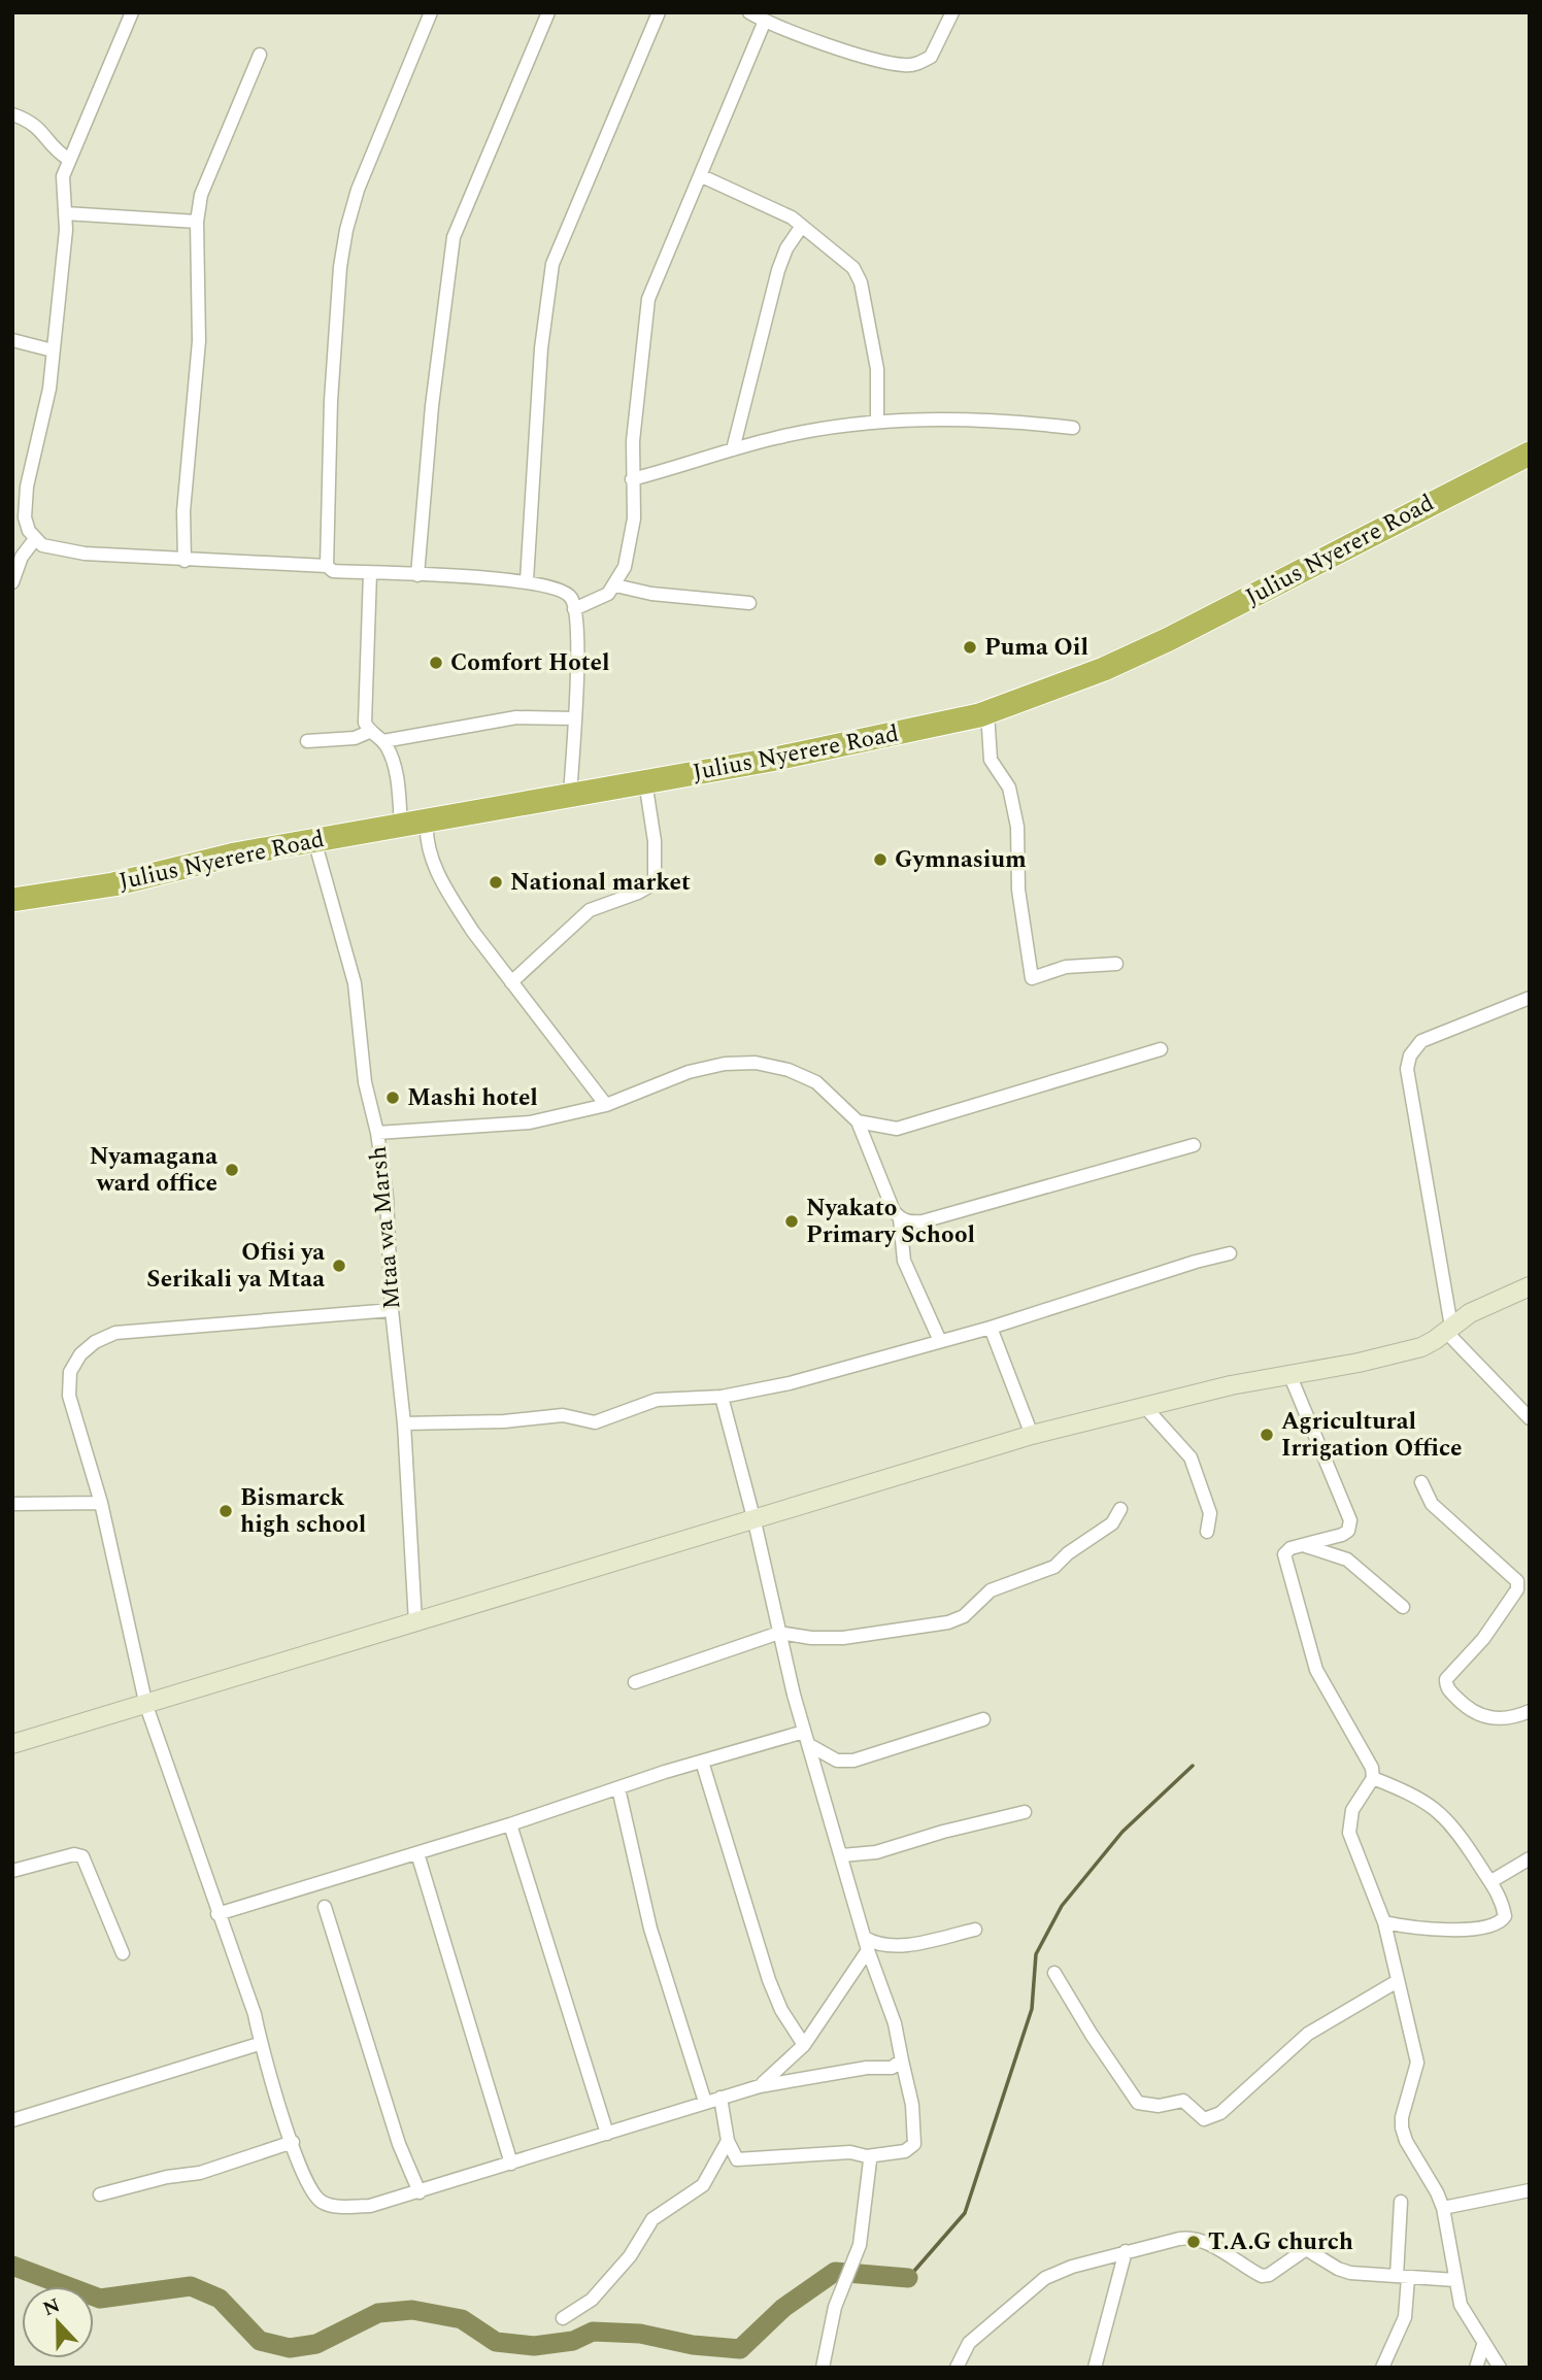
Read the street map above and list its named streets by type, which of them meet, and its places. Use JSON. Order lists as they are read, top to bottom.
{
  "streets": {
    "highway": ["Julius Nyerere Road"],
    "street": ["Mtaa wa Marsh"]
  },
  "crossings": [
    ["Julius Nyerere Road", "Mtaa wa Marsh"]
  ],
  "places": [
    "Puma Oil",
    "Comfort Hotel",
    "Gymnasium",
    "National market",
    "Mashi hotel",
    "Nyamagana ward office",
    "Nyakato Primary School",
    "Ofisi ya Serikali ya Mtaa",
    "Agricultural Irrigation Office",
    "Bismarck high school",
    "T.A.G church"
  ],
  "north": "top"
}
